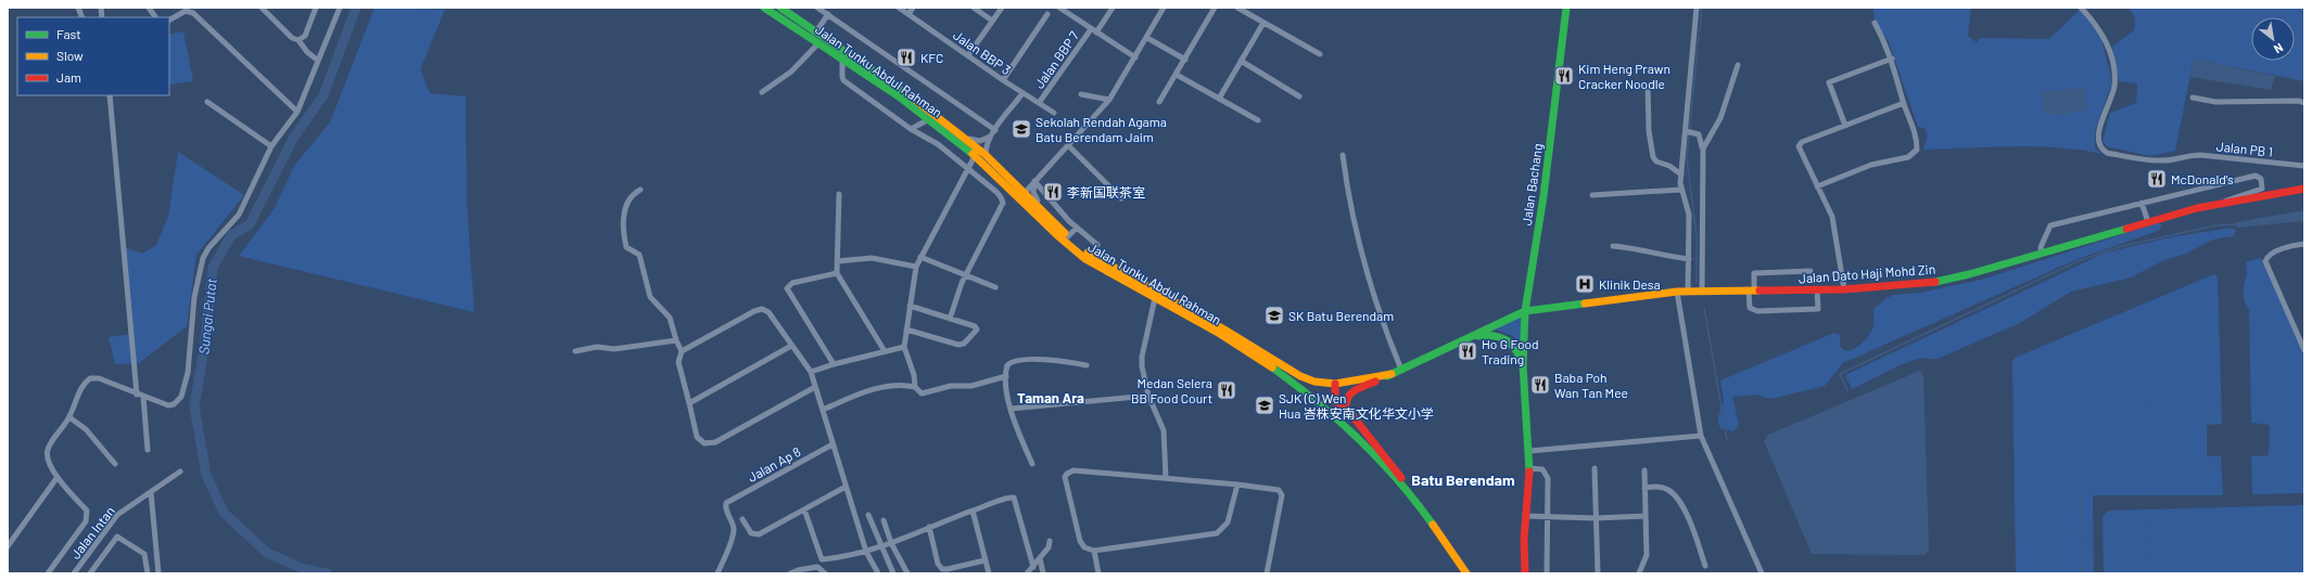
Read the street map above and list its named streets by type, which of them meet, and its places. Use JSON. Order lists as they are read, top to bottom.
{
  "streets": {
    "main road": ["Jalan Tunku Abdul Rahman", "Jalan Bachang", "Jalan Dato Haji Mohd Zin"],
    "street": [
      "Jalan BBP 3",
      "Jalan BBP 7",
      "Jalan PB 1",
      "Jalan Ap 8",
      "Jalan Intan"
    ]
  },
  "crossings": [
    ["Jalan BBP 3", "Jalan BBP 7"],
    ["Jalan Bachang", "Jalan Dato Haji Mohd Zin"]
  ],
  "districts": ["Taman Ara", "Batu Berendam"],
  "water": ["Sungai Putat"],
  "places": {
    "restaurant": [
      "KFC",
      "Kim Heng Prawn Cracker Noodle",
      "McDonald's",
      "李新国联茶室",
      "Ho G Food Trading",
      "Baba Poh Wan Tan Mee",
      "Medan Selera BB Food Court"
    ],
    "school or university": ["Sekolah Rendah Agama Batu Berendam Jaim", "SK Batu Berendam", "SJK (C) Wen Hua 峇株安南文化华文小学"],
    "hospital": ["Klinik Desa"]
  },
  "legend": ["Fast", "Slow", "Jam"],
  "north": "bottom right"
}
